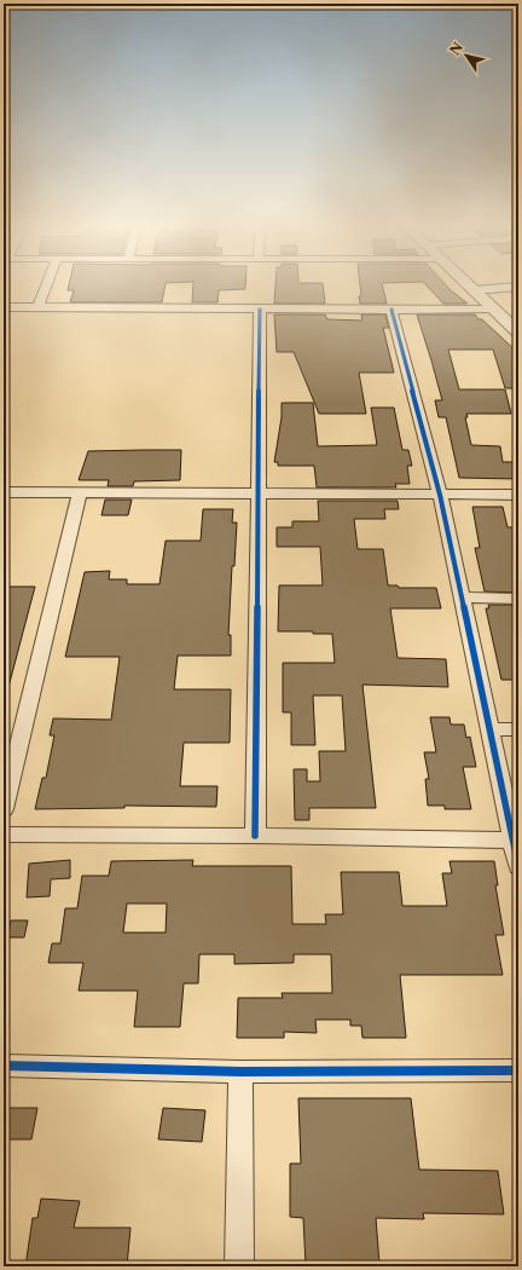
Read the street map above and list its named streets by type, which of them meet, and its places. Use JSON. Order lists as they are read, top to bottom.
{
  "north": "top left"
}
